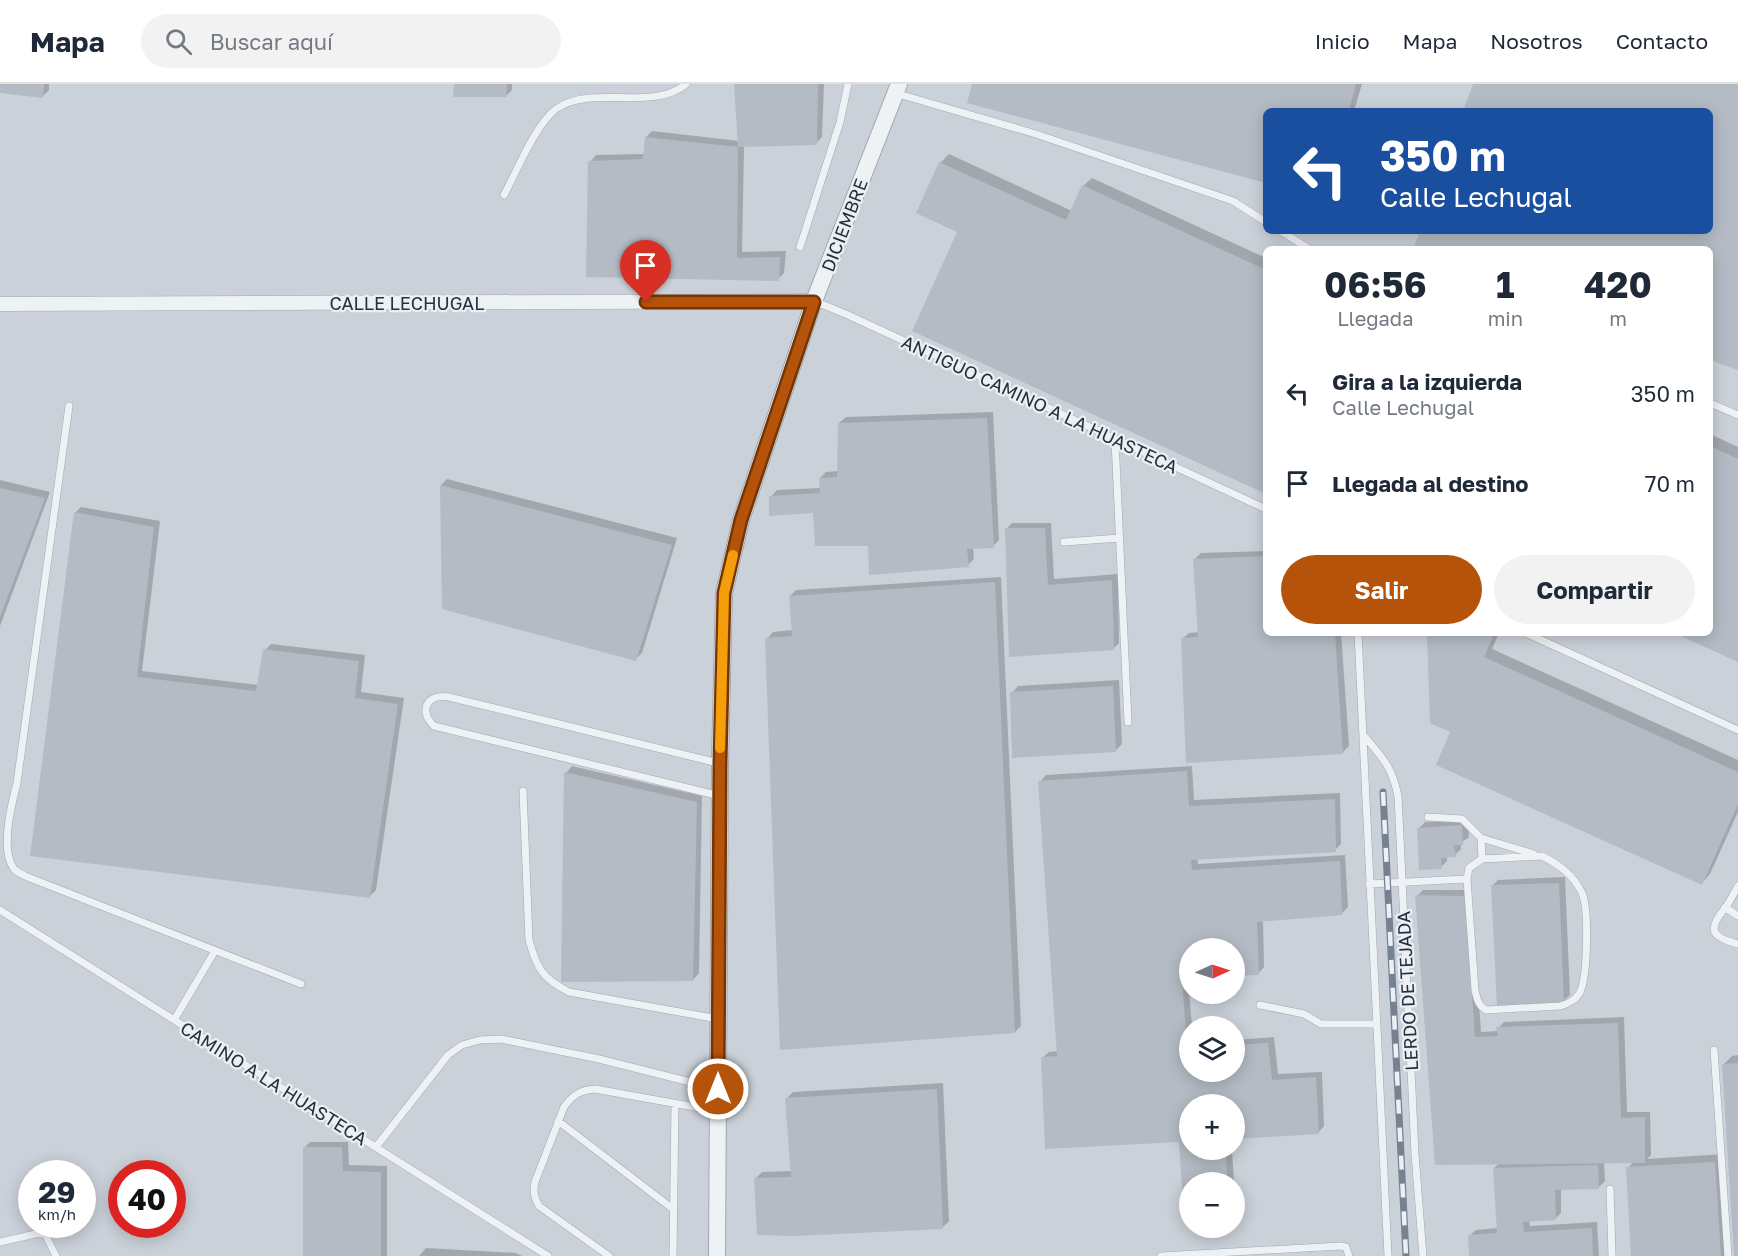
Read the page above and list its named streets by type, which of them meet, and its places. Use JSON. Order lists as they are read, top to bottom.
{
  "streets": {
    "street": ["DICIEMBRE", "CALLE LECHUGAL"],
    "lane": ["ANTIGUO CAMINO A LA HUASTECA", "LERDO DE TEJADA", "CAMINO A LA HUASTECA"]
  },
  "crossings": [
    ["DICIEMBRE", "CALLE LECHUGAL"],
    ["DICIEMBRE", "ANTIGUO CAMINO A LA HUASTECA"],
    ["CALLE LECHUGAL", "ANTIGUO CAMINO A LA HUASTECA"]
  ],
  "north": "right",
  "page": {
    "header": "Mapa",
    "search": "Buscar aquí",
    "nav": [
      "Inicio",
      "Mapa",
      "Nosotros",
      "Contacto"
    ],
    "turn": ["350 m", "Calle Lechugal"],
    "eta": [
      "06:56",
      "Llegada",
      "1",
      "min",
      "420",
      "m"
    ],
    "list": [
      {
        "name": "Gira a la izquierda",
        "note": "Calle Lechugal",
        "value": "350 m"
      },
      {
        "name": "Llegada al destino",
        "value": "70 m"
      }
    ],
    "buttons": ["Salir", "Compartir"],
    "map_buttons": ["+", "−"],
    "speed": "29 km/h",
    "limit": "40"
  }
}
